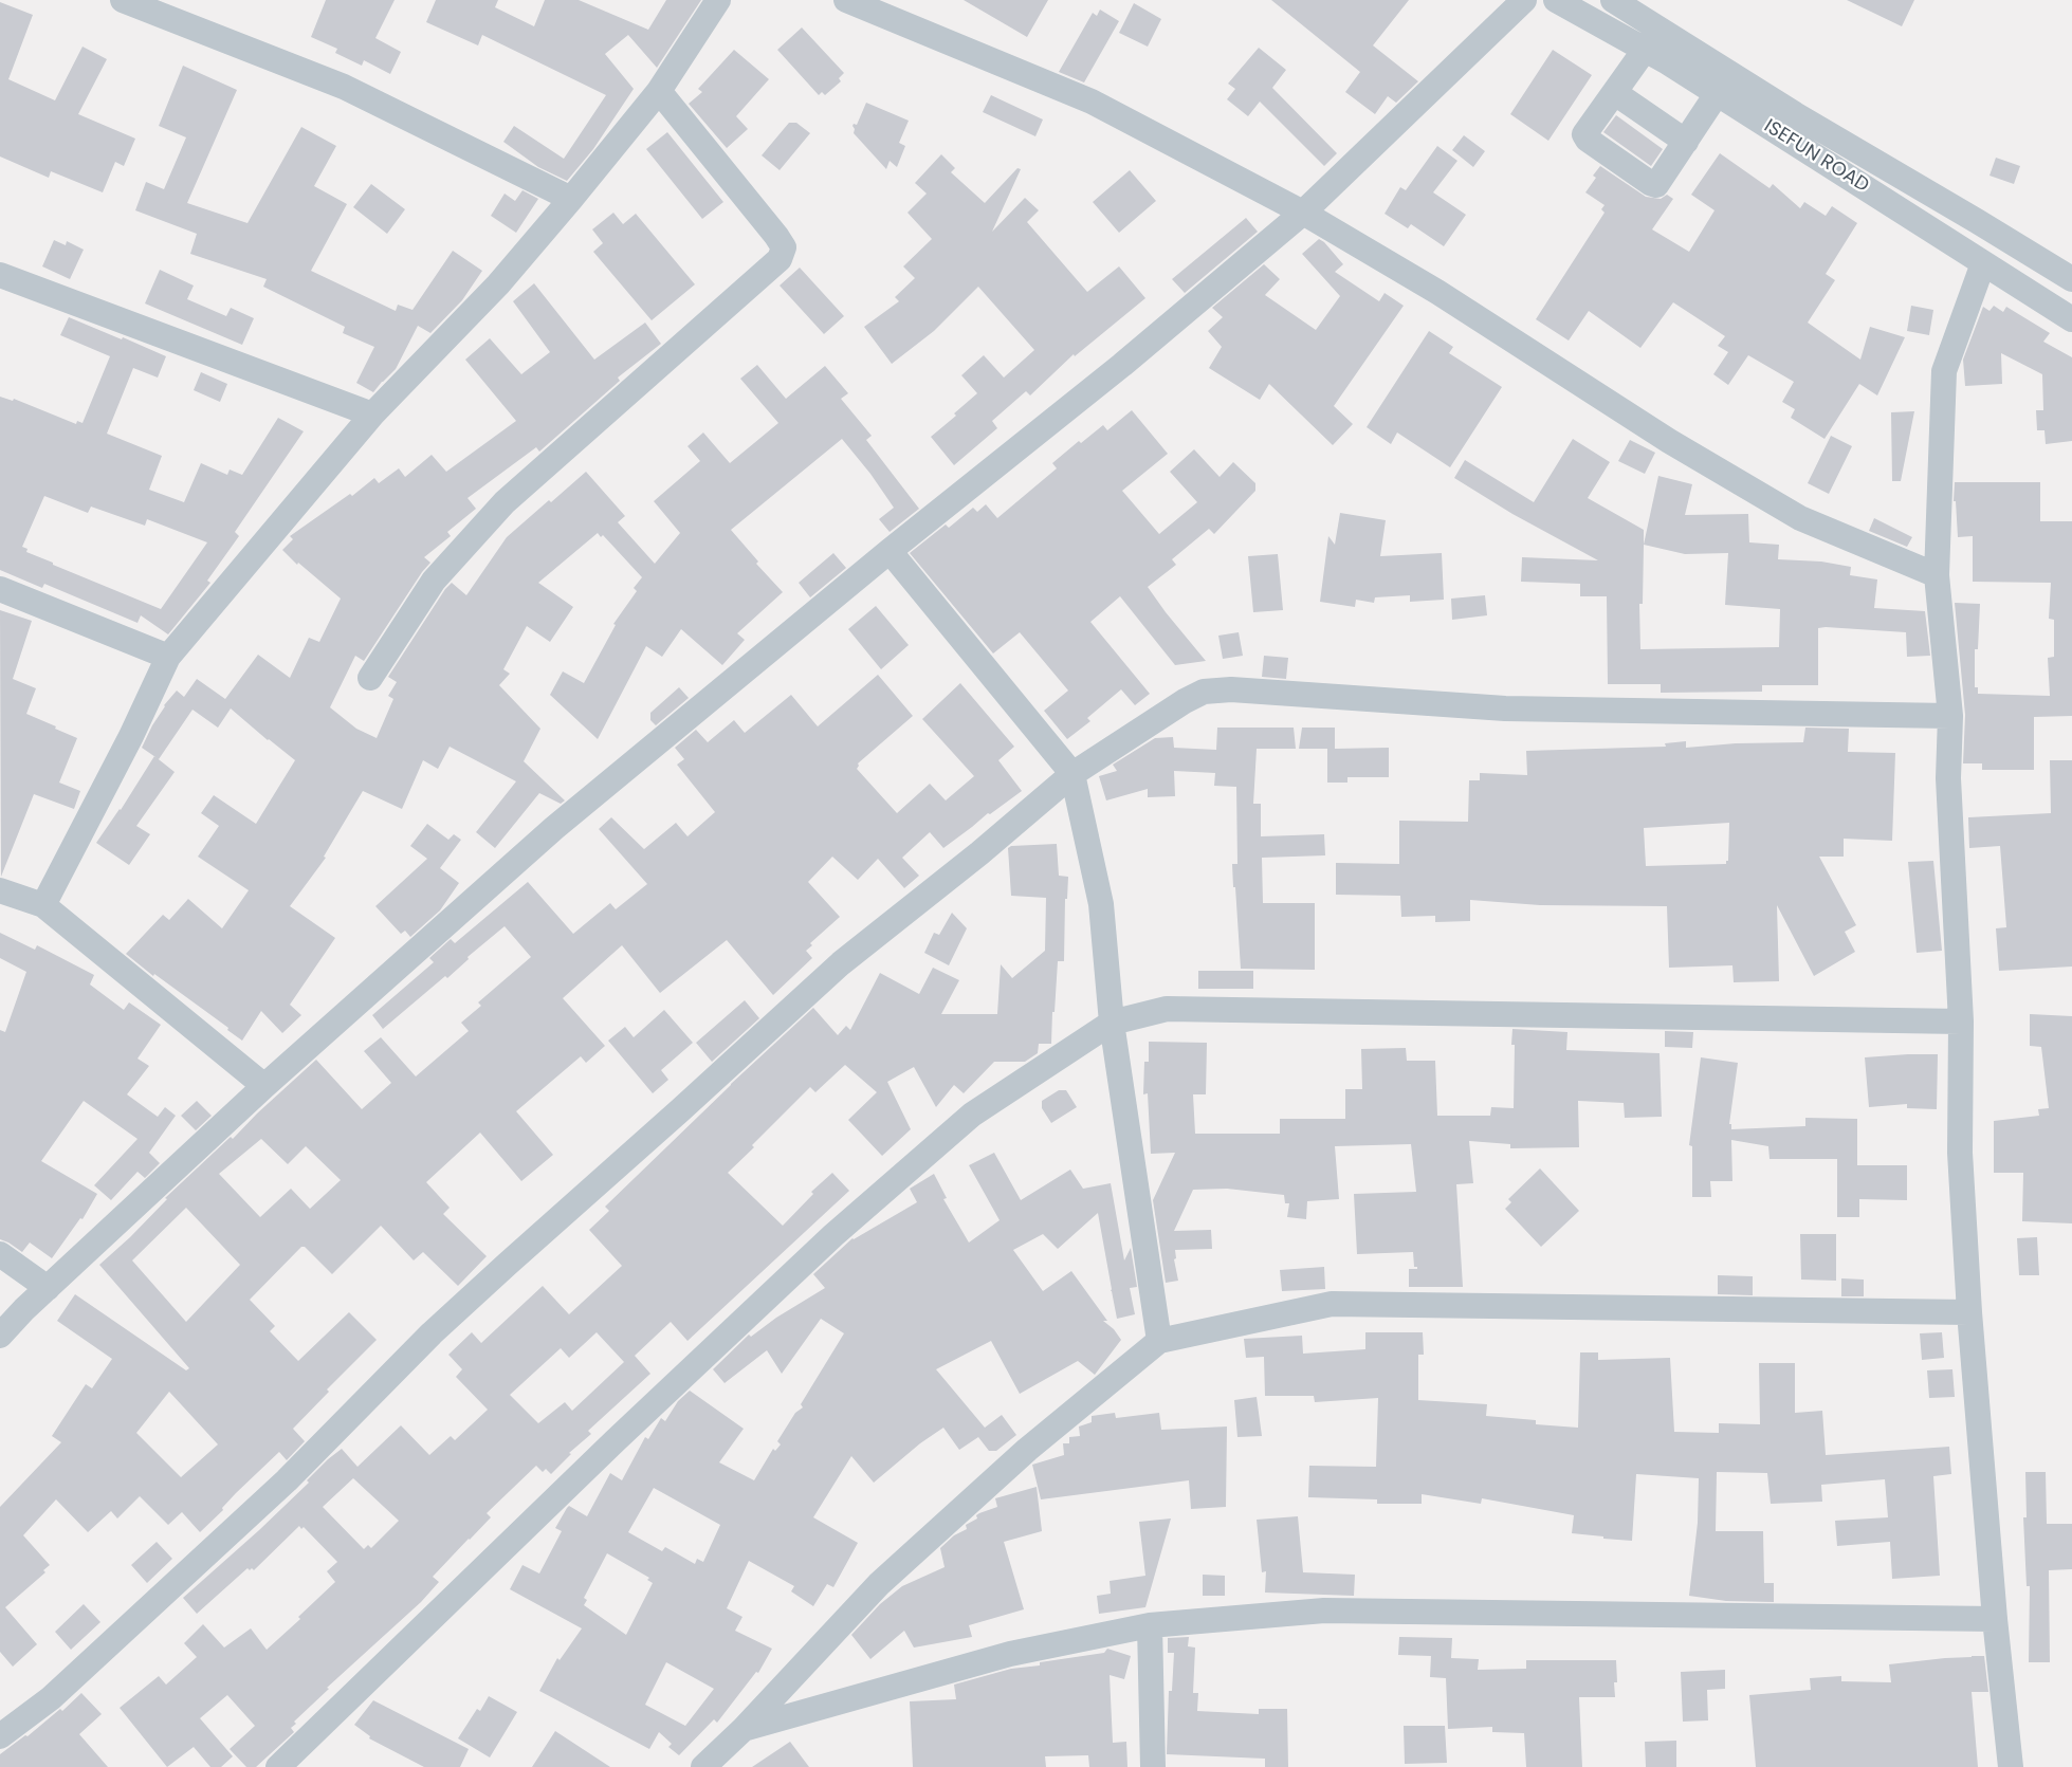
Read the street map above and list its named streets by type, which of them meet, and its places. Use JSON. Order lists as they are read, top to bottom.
{
  "streets": {
    "street": ["ISEFUN ROAD"]
  }
}
